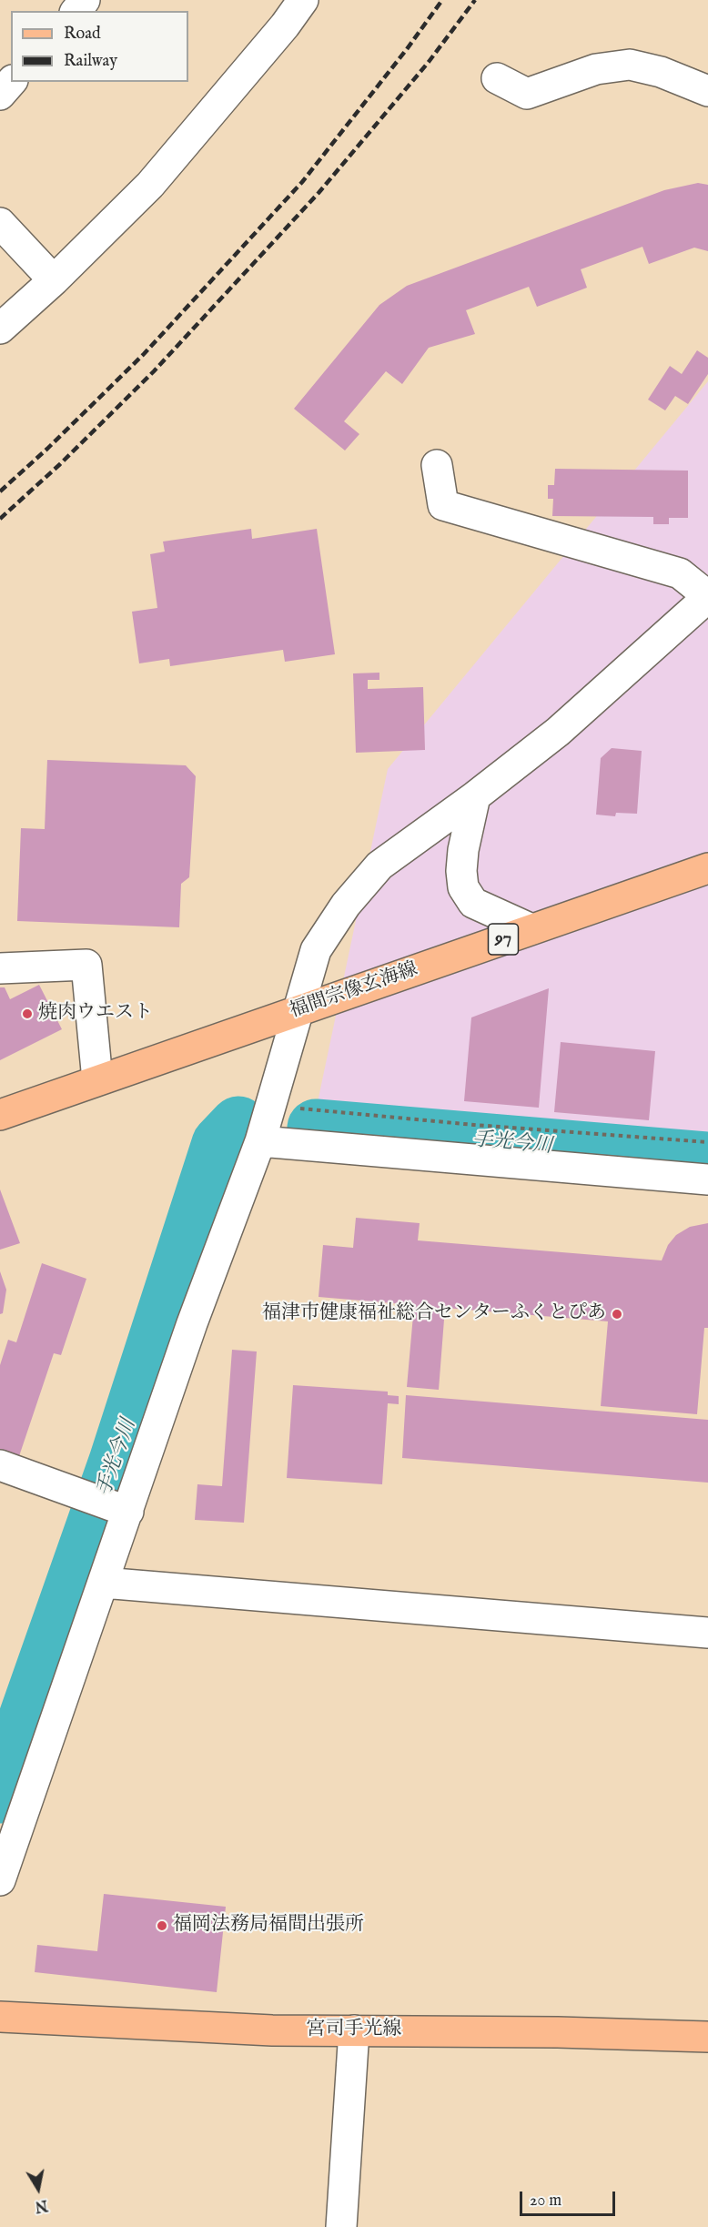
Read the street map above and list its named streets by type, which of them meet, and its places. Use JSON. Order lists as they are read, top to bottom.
{
  "streets": {
    "main road": ["97", "福間宗像玄海線", "宮司手光線"]
  },
  "water": ["手光今川"],
  "places": ["焼肉ウエスト", "福津市健康福祉総合センターふくとぴあ", "福岡法務局福間出張所"],
  "legend": ["Road", "Railway"],
  "scale_bar": "20 m",
  "north": "bottom"
}
